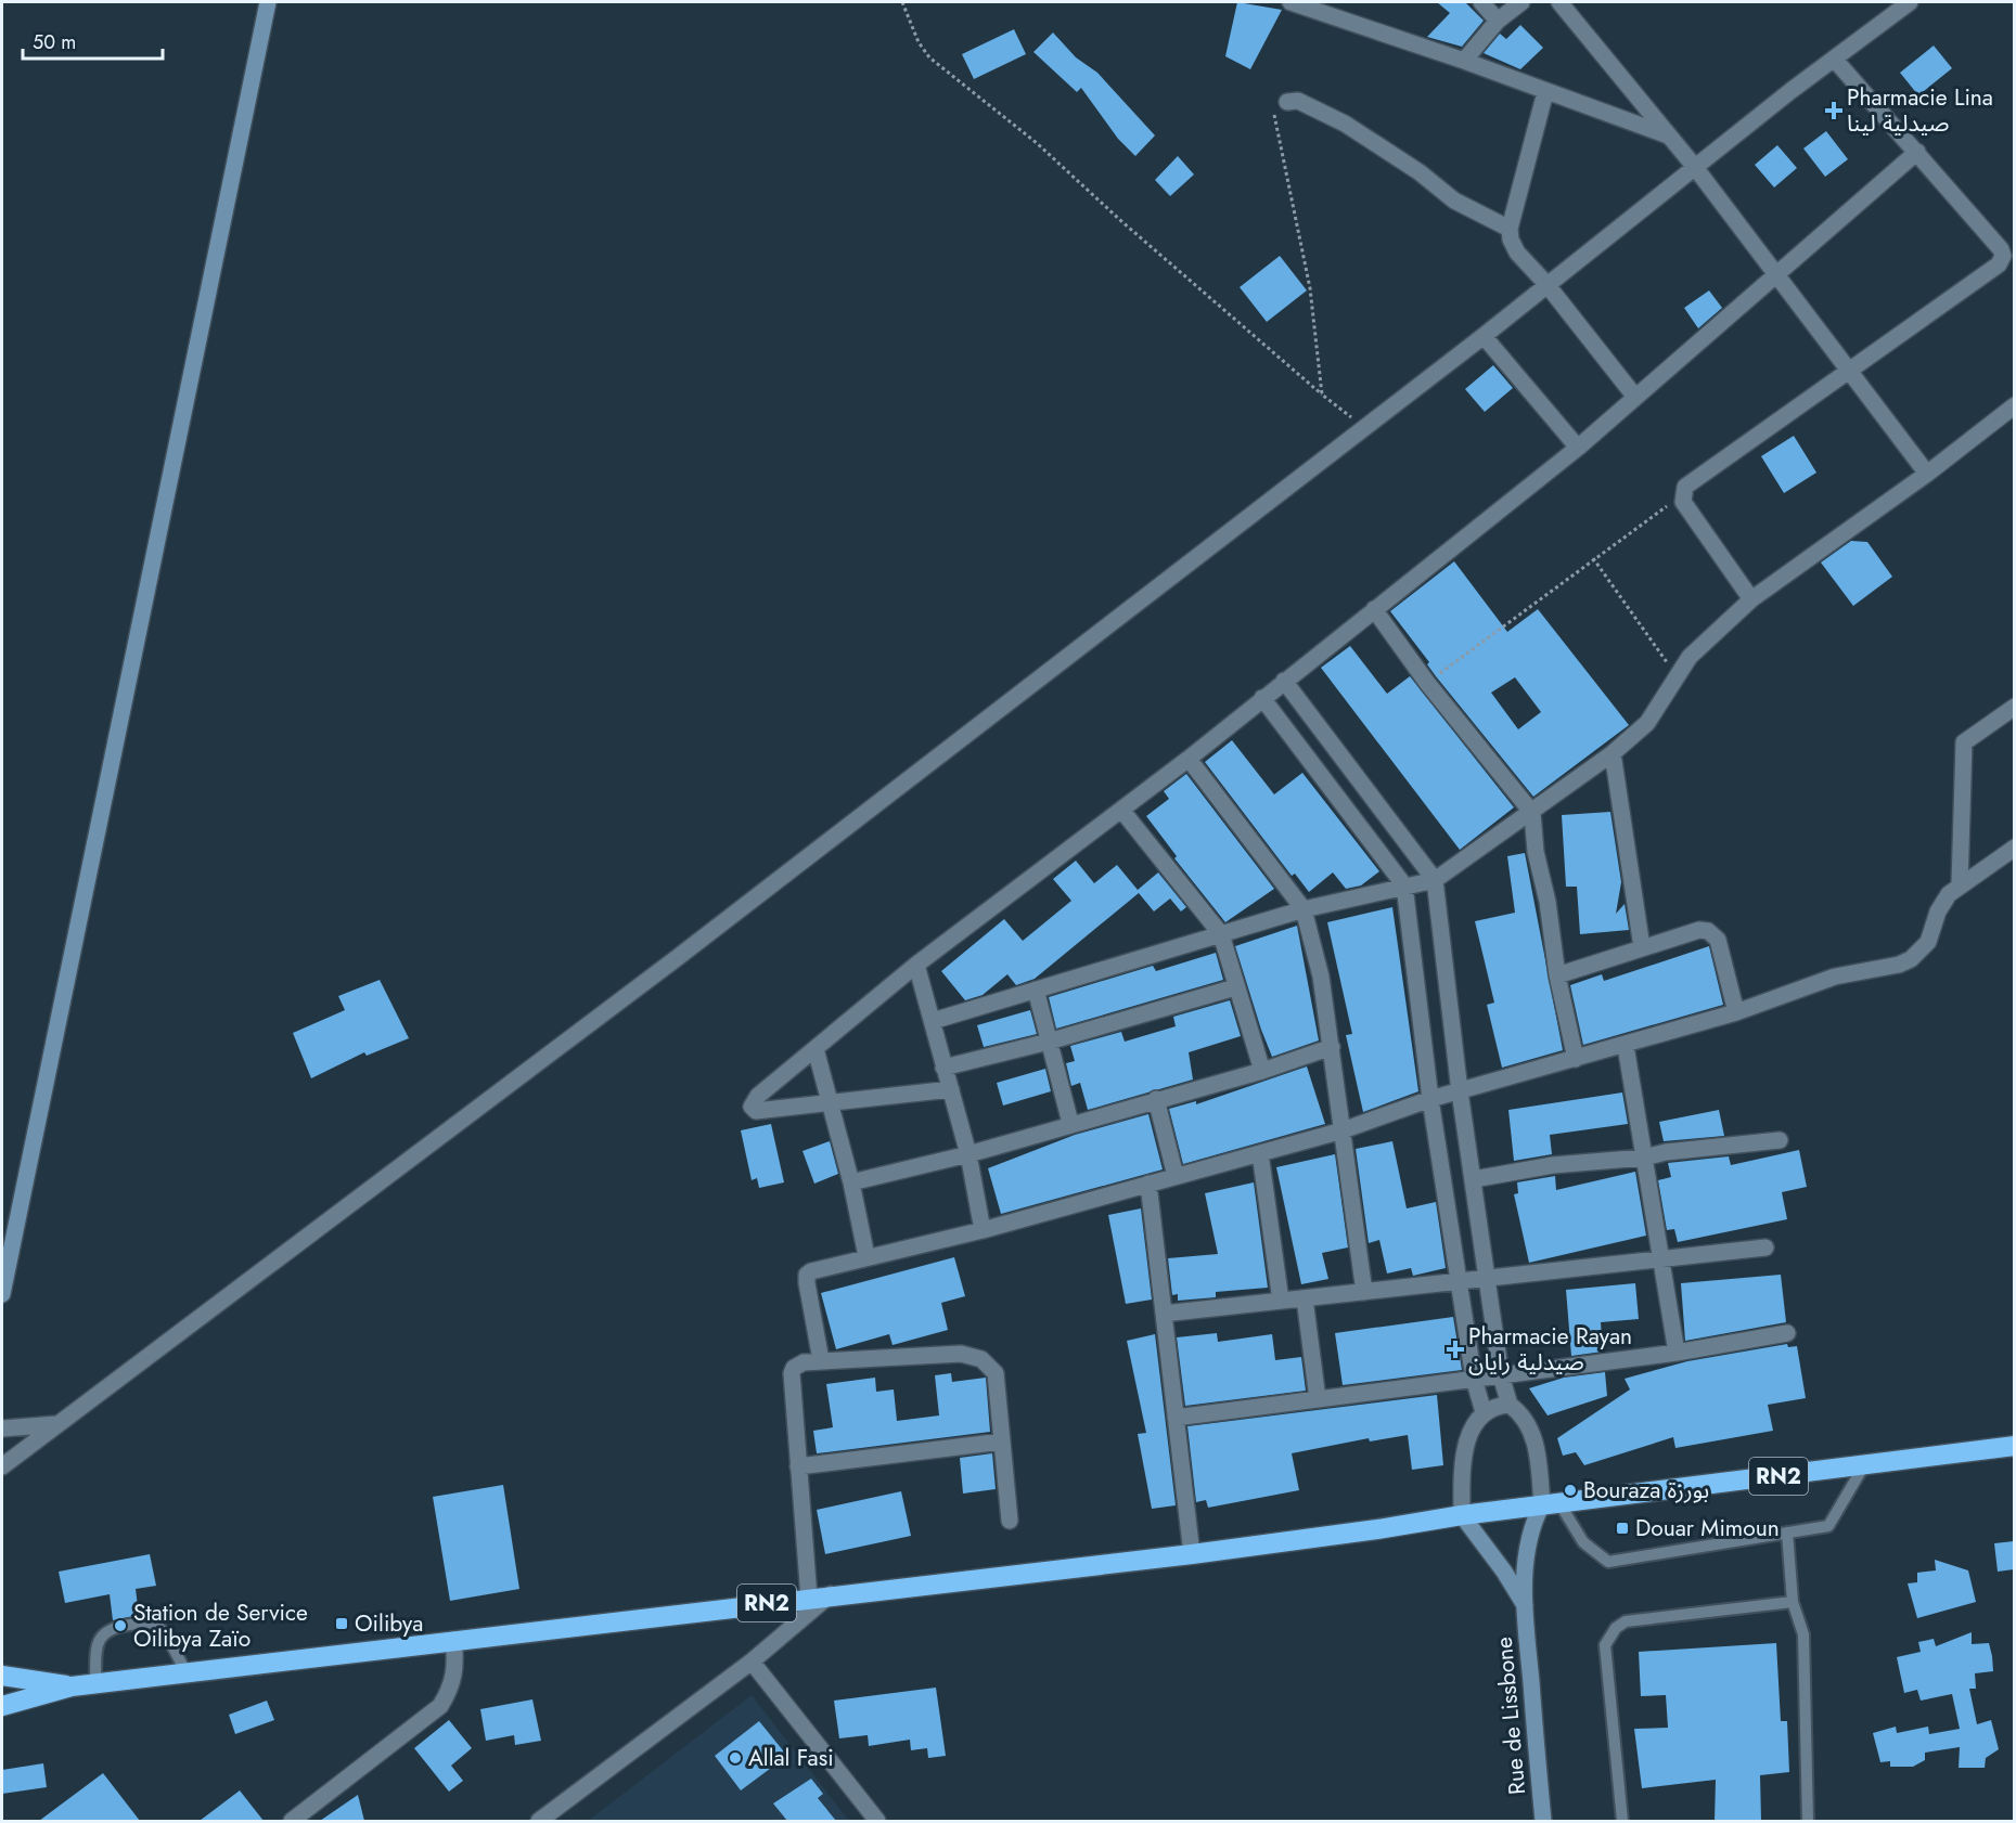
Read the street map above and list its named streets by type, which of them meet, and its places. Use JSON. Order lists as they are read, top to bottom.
{
  "streets": {
    "highway": ["RN2"],
    "street": ["Rue de Lissbone"]
  },
  "crossings": [
    ["RN2", "Rue de Lissbone"]
  ],
  "places": {
    "health": ["Pharmacie Lina صيدلية لينا", "Pharmacie Rayan صيدلية رايان"],
    "other": ["Bouraza بورزة", "Station de Service Oilibya Zaïo", "Allal Fasi"],
    "transit": ["Douar Mimoun", "Oilibya"]
  },
  "scale_bar": "50 m"
}
